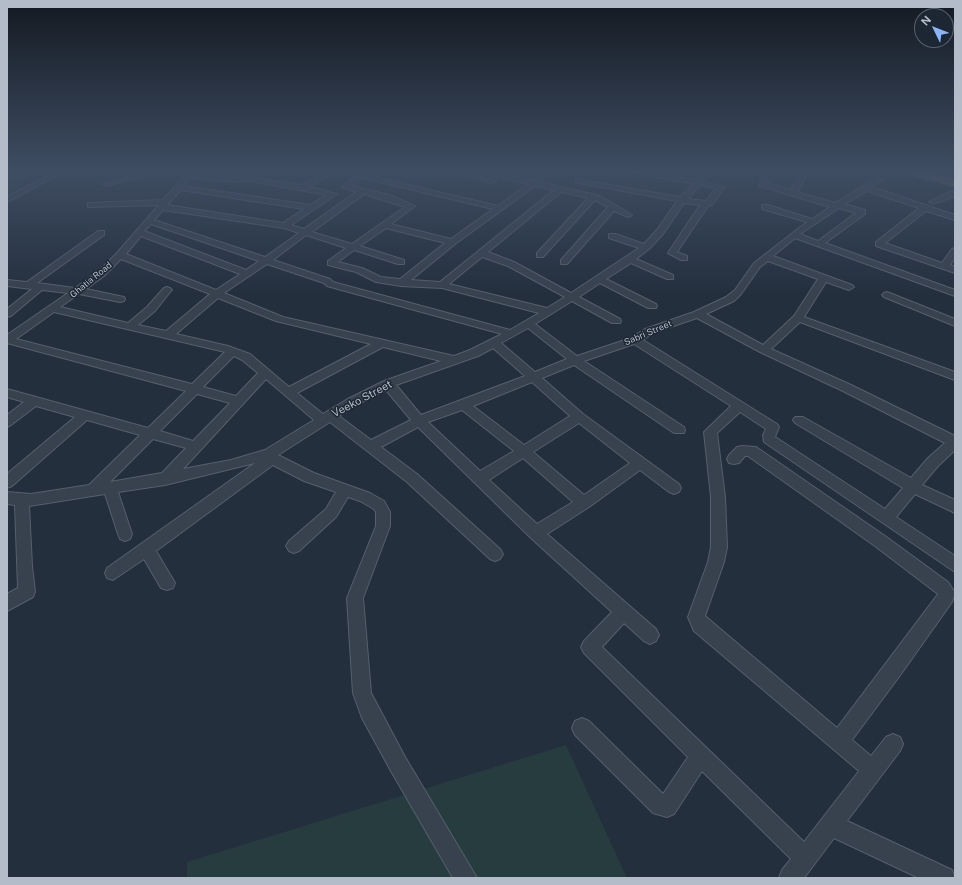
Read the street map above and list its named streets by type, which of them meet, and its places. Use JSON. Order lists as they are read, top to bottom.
{
  "streets": {
    "street": ["Ghatia Road", "Sabri Street", "Veeko Street"]
  },
  "north": "top left"
}
